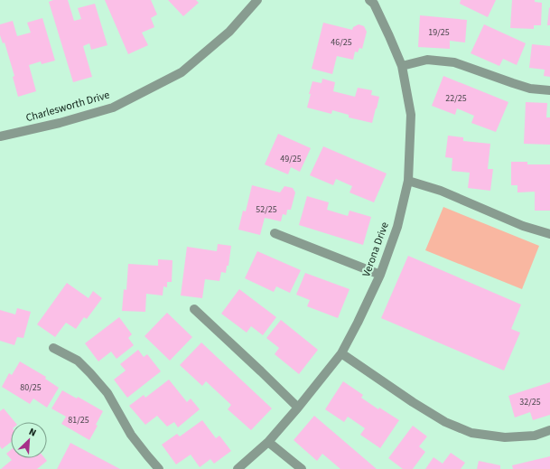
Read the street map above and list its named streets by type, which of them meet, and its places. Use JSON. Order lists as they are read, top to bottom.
{
  "streets": {
    "street": ["Charlesworth Drive", "Verona Drive"]
  },
  "house_numbers": [
    "19/25",
    "46/25",
    "22/25",
    "49/25",
    "52/25",
    "80/25",
    "32/25",
    "81/25"
  ],
  "north": "top right"
}
